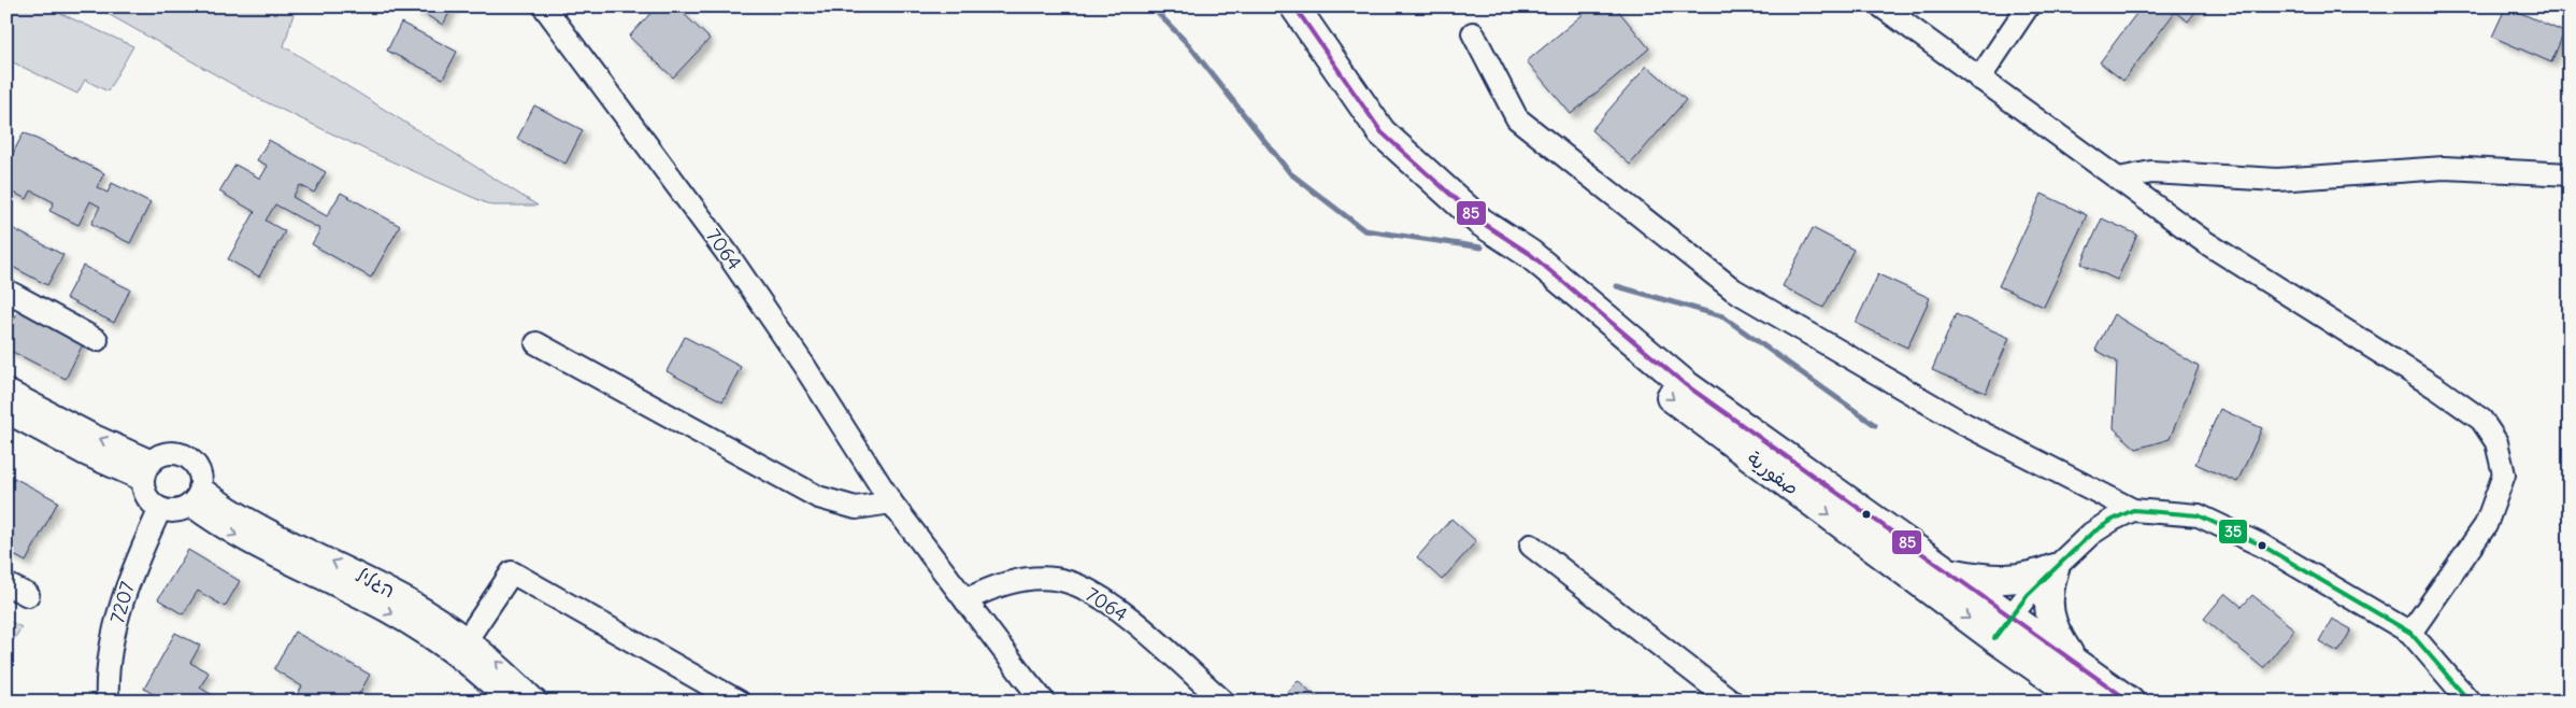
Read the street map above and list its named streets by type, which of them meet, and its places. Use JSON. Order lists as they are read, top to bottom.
{
  "streets": {
    "main road": ["صفورية"],
    "street": ["7064", "הגליל", "7207"]
  },
  "crossings": [
    ["הגליל", "7207"]
  ],
  "lines": ["transit line 85", "transit line 35"]
}
